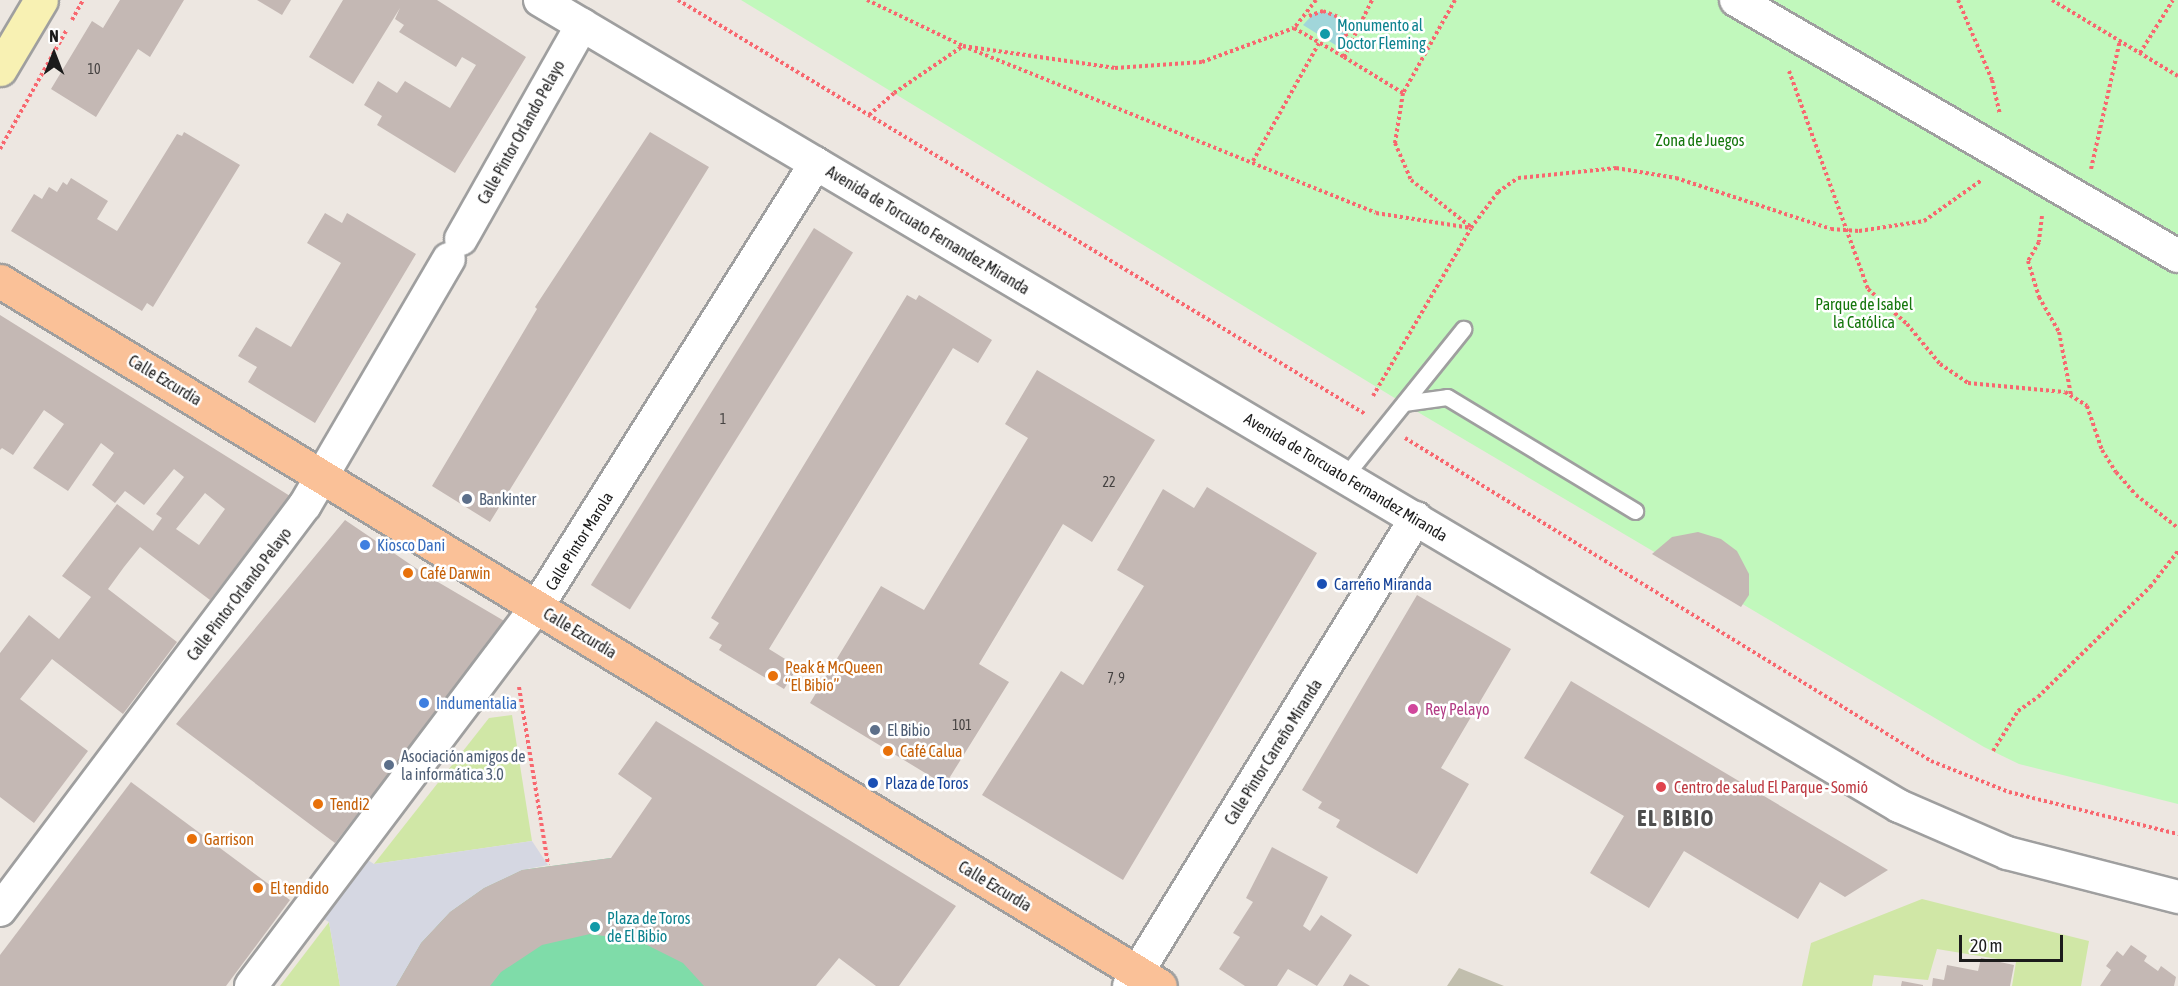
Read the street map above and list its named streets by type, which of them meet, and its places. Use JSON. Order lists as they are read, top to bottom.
{
  "streets": {
    "main road": ["Calle Ezcurdia"],
    "street": [
      "Calle Pintor Orlando Pelayo",
      "Avenida de Torcuato Fernandez Miranda",
      "Calle Pintor Marola",
      "Calle Pintor Carreño Miranda"
    ]
  },
  "crossings": [
    ["Calle Pintor Orlando Pelayo", "Avenida de Torcuato Fernandez Miranda"],
    ["Calle Pintor Orlando Pelayo", "Calle Ezcurdia"],
    ["Avenida de Torcuato Fernandez Miranda", "Calle Pintor Marola"],
    ["Avenida de Torcuato Fernandez Miranda", "Calle Pintor Carreño Miranda"],
    ["Calle Ezcurdia", "Calle Pintor Marola"],
    ["Calle Ezcurdia", "Calle Pintor Carreño Miranda"]
  ],
  "districts": ["EL BIBIO"],
  "parks": ["Zona de Juegos", "Parque de Isabel la Católica"],
  "places": [
    "Monumento al Doctor Fleming",
    "Bankinter",
    "Kiosco Dani",
    "Café Darwin",
    "Carreño Miranda",
    "Peak & McQueen “El Bibio”",
    "Indumentalia",
    "Rey Pelayo",
    "El Bibio",
    "Café Calua",
    "Asociación amigos de la informática 3.0",
    "Plaza de Toros",
    "Centro de salud El Parque - Somió",
    "Tendi2",
    "Garrison",
    "El tendido",
    "Plaza de Toros de El Bibio"
  ],
  "house_numbers": [
    "10",
    "1",
    "22",
    "7, 9",
    "101"
  ],
  "scale_bar": "20 m",
  "north": "top"
}
